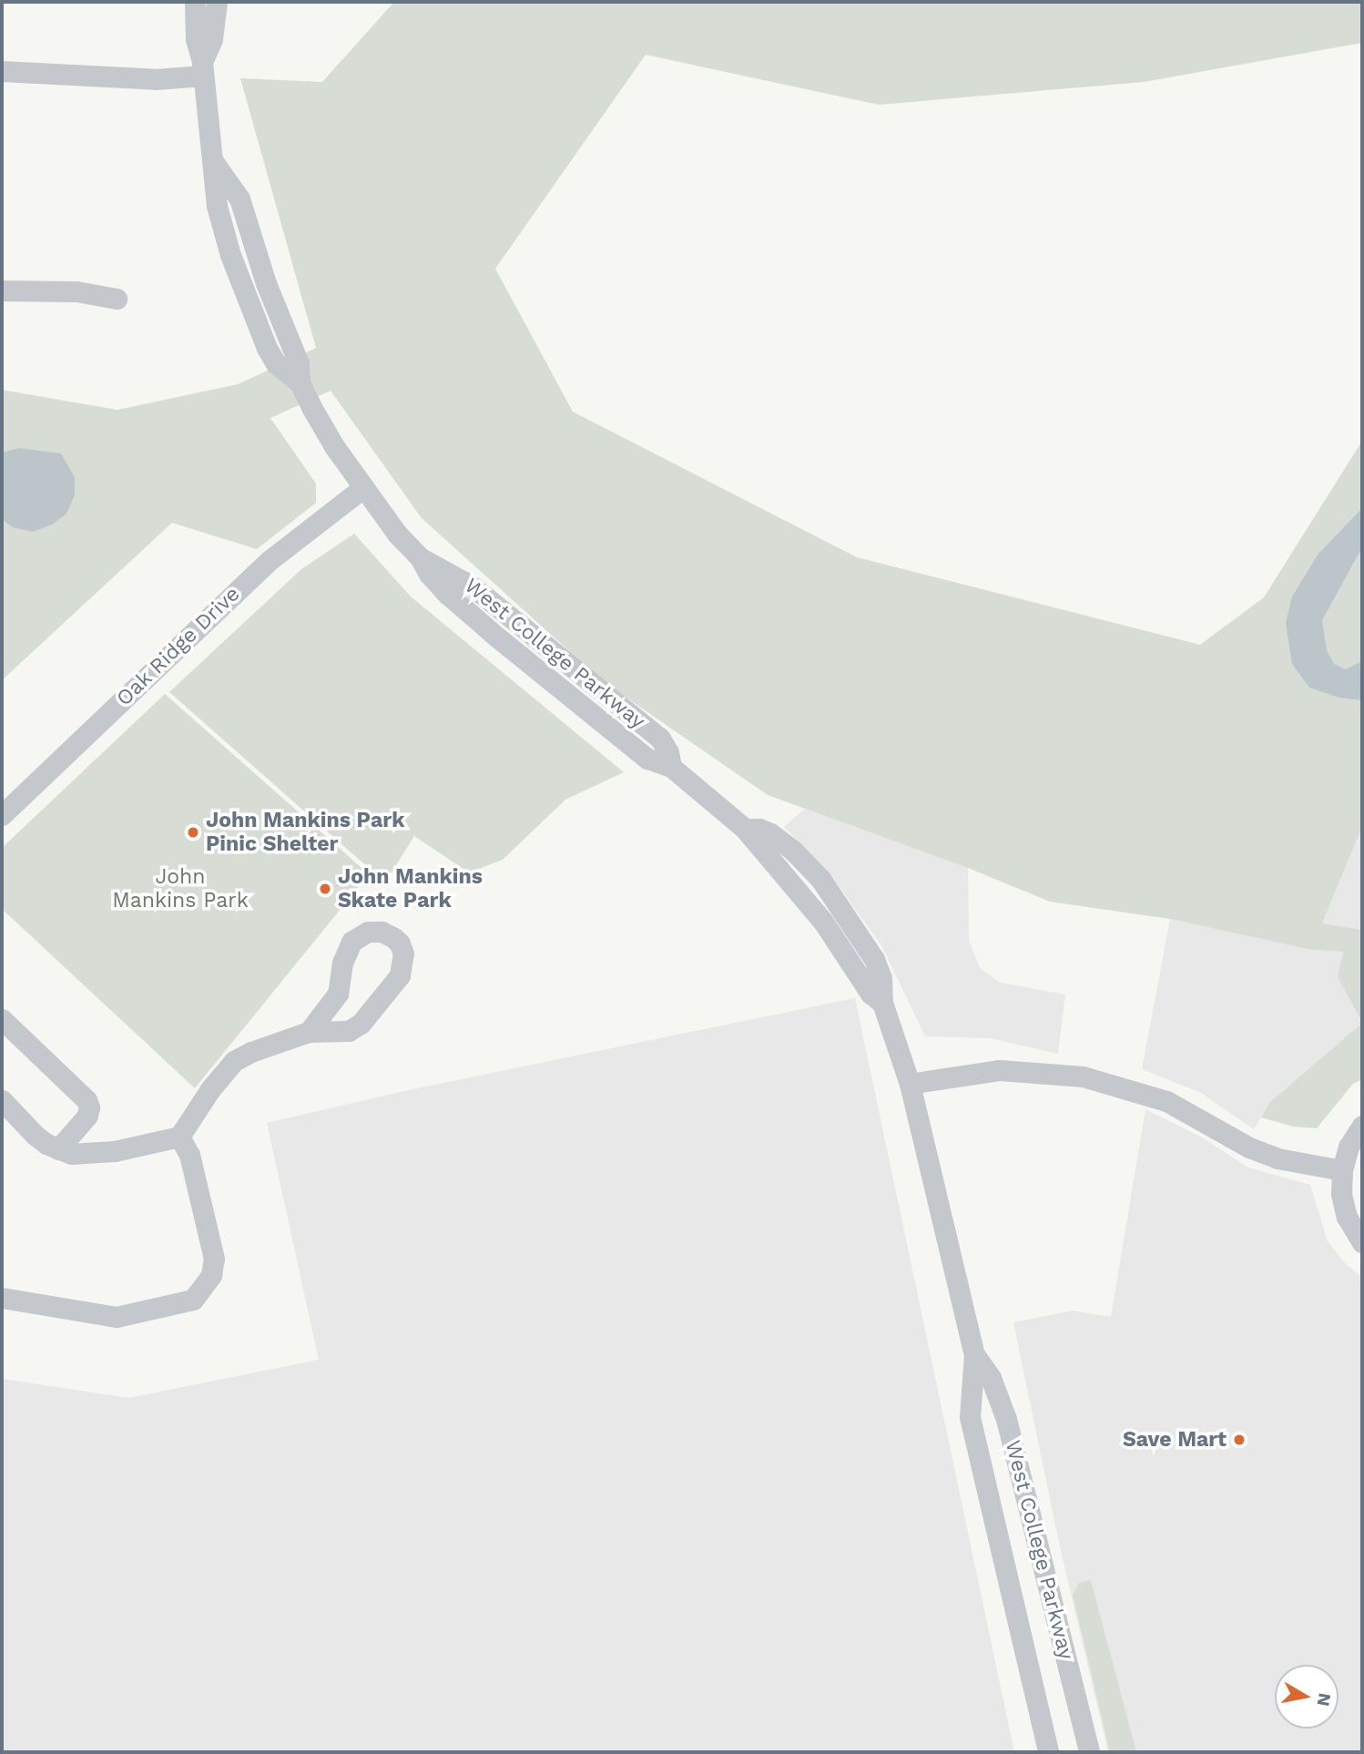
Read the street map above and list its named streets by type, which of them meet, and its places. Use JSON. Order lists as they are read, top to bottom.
{
  "streets": {
    "street": ["Oak Ridge Drive", "West College Parkway"]
  },
  "crossings": [
    ["Oak Ridge Drive", "West College Parkway"]
  ],
  "parks": ["John Mankins Park"],
  "places": ["John Mankins Park Pinic Shelter", "John Mankins Skate Park", "Save Mart"],
  "north": "right"
}
